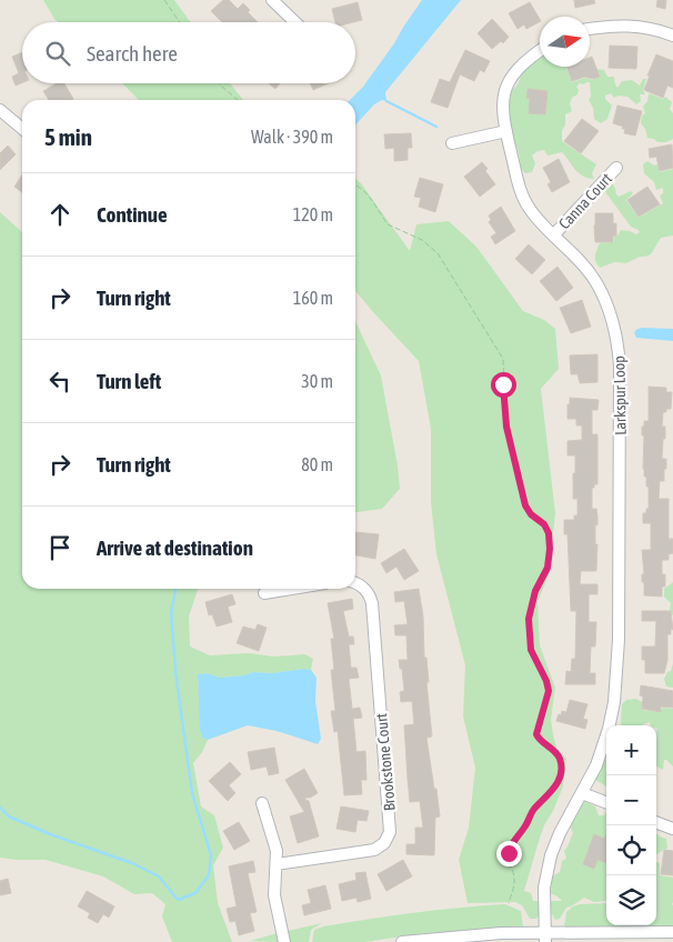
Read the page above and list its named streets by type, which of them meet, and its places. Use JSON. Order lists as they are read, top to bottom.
{
  "streets": {
    "street": ["Canna Court", "Larkspur Loop", "Brookstone Court"]
  },
  "crossings": [
    ["Canna Court", "Larkspur Loop"]
  ],
  "north": "right",
  "page": {
    "search": "Search here",
    "heading": ["5 min", "Walk · 390 m"],
    "list": [
      ["Continue", "120 m"],
      ["Turn right", "160 m"],
      ["Turn left", "30 m"],
      ["Turn right", "80 m"],
      "Arrive at destination"
    ],
    "map_buttons": ["+", "−"]
  }
}
